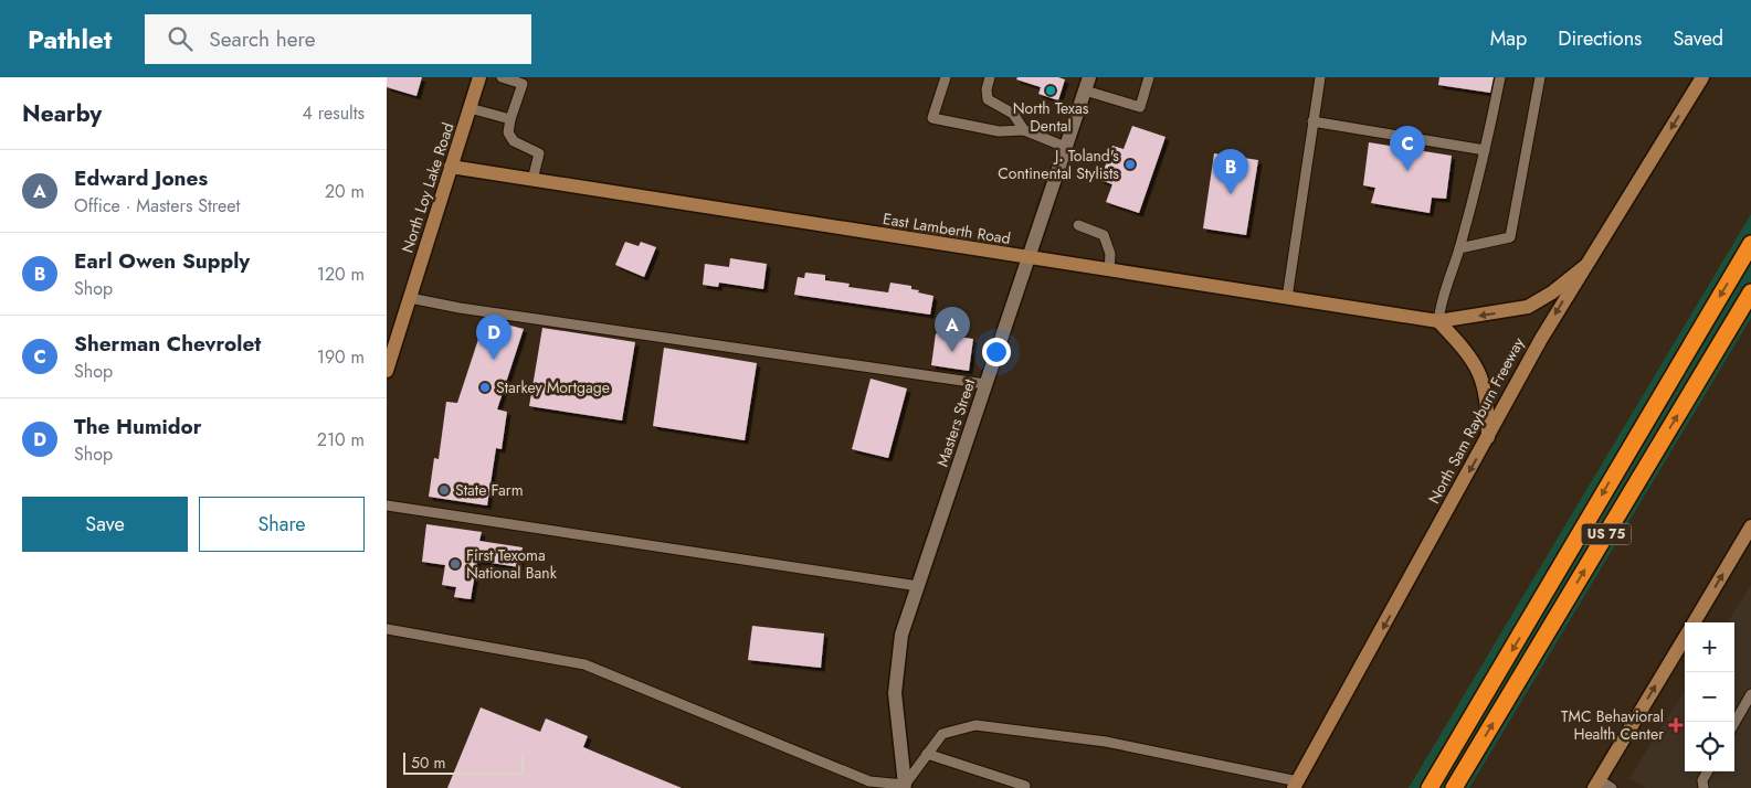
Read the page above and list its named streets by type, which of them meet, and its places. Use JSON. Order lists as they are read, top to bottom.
{
  "streets": {
    "highway": ["US 75"],
    "main road": ["North Loy Lake Road", "East Lamberth Road", "North Sam Rayburn Freeway"],
    "street": ["Masters Street"]
  },
  "crossings": [
    ["North Loy Lake Road", "East Lamberth Road"],
    ["East Lamberth Road", "North Sam Rayburn Freeway"],
    ["East Lamberth Road", "Masters Street"]
  ],
  "one_way": ["North Sam Rayburn Freeway"],
  "places": {
    "other": [
      "North Texas Dental",
      "J. Toland's Continental Stylists",
      "Starkey Mortgage",
      "State Farm",
      "First Texoma National Bank"
    ],
    "health": ["TMC Behavioral Health Center"]
  },
  "scale_bar": "50 m",
  "page": {
    "header": "Pathlet",
    "search": "Search here",
    "nav": ["Map", "Directions", "Saved"],
    "heading": ["Nearby", "4 results"],
    "pins": [
      "C",
      "B",
      "A",
      "D"
    ],
    "list": [
      {
        "mark": "A",
        "name": "Edward Jones",
        "note": "Office · Masters Street",
        "value": "20 m"
      },
      {
        "mark": "B",
        "name": "Earl Owen Supply",
        "note": "Shop",
        "value": "120 m"
      },
      {
        "mark": "C",
        "name": "Sherman Chevrolet",
        "note": "Shop",
        "value": "190 m"
      },
      {
        "mark": "D",
        "name": "The Humidor",
        "note": "Shop",
        "value": "210 m"
      }
    ],
    "buttons": ["Save", "Share"],
    "map_buttons": ["+", "−"],
    "scale": "50 m"
  }
}
